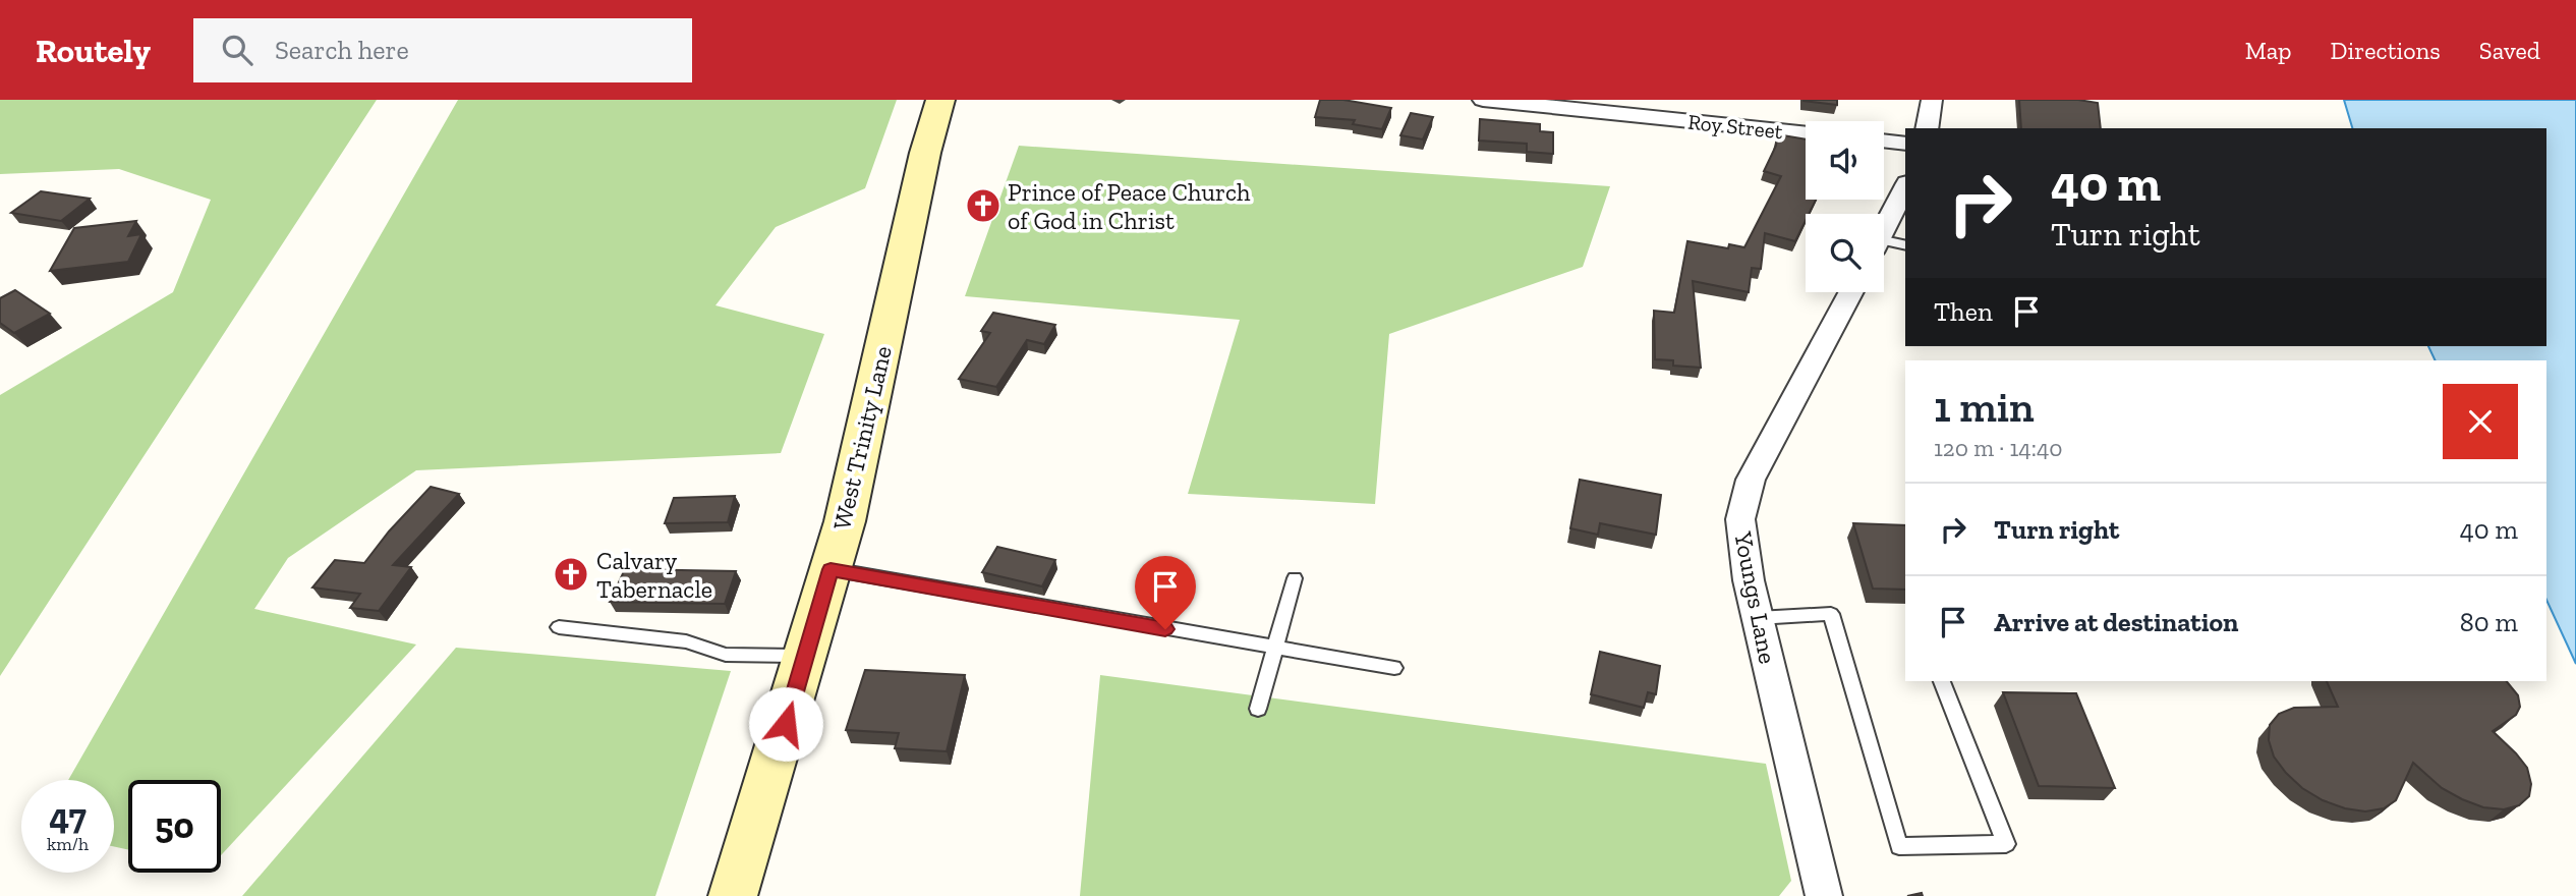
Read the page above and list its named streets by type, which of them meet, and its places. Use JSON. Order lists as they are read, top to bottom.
{
  "streets": {
    "main road": ["West Trinity Lane"],
    "street": ["Roy Street", "Youngs Lane"]
  },
  "places": {
    "church": ["Prince of Peace Church of God in Christ", "Calvary Tabernacle"]
  },
  "page": {
    "header": "Routely",
    "search": "Search here",
    "nav": ["Map", "Directions", "Saved"],
    "turn": ["40 m", "Turn right"],
    "then": "Then",
    "heading": ["1 min", "120 m · 14:40"],
    "list": [
      {
        "name": "Turn right",
        "value": "40 m"
      },
      {
        "name": "Arrive at destination",
        "value": "80 m"
      }
    ],
    "speed": "47 km/h",
    "limit": "50"
  }
}
